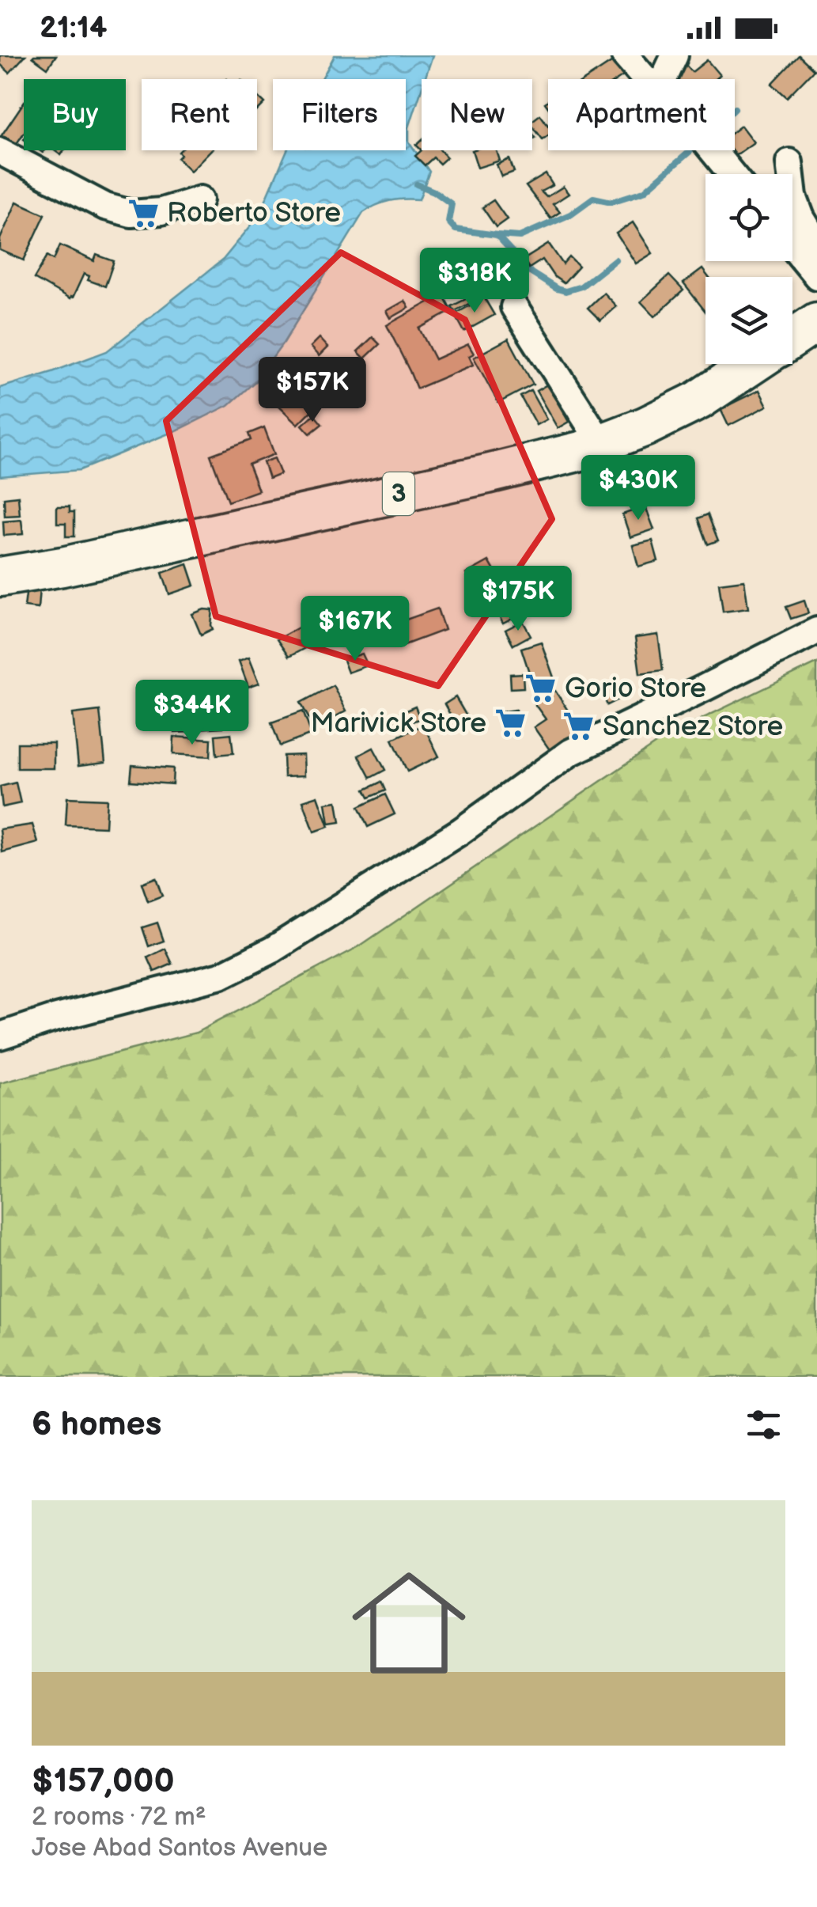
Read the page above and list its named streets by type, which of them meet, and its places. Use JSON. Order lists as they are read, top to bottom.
{
  "streets": {
    "highway": ["3"]
  },
  "places": {
    "supermarket": [
      "Roberto Store",
      "Gorio Store",
      "Marivick Store",
      "Sanchez Store"
    ]
  },
  "page": {
    "status": "21:14",
    "chip": [
      "Buy",
      "Rent",
      "Filters",
      "New",
      "Apartment"
    ],
    "price": [
      "$318K",
      "$157K",
      "$430K",
      "$175K",
      "$167K",
      "$344K"
    ],
    "heading": "6 homes",
    "list": [
      {
        "name": "$157,000",
        "note": "2 rooms · 72 m² · Jose Abad Santos Avenue"
      }
    ]
  }
}
